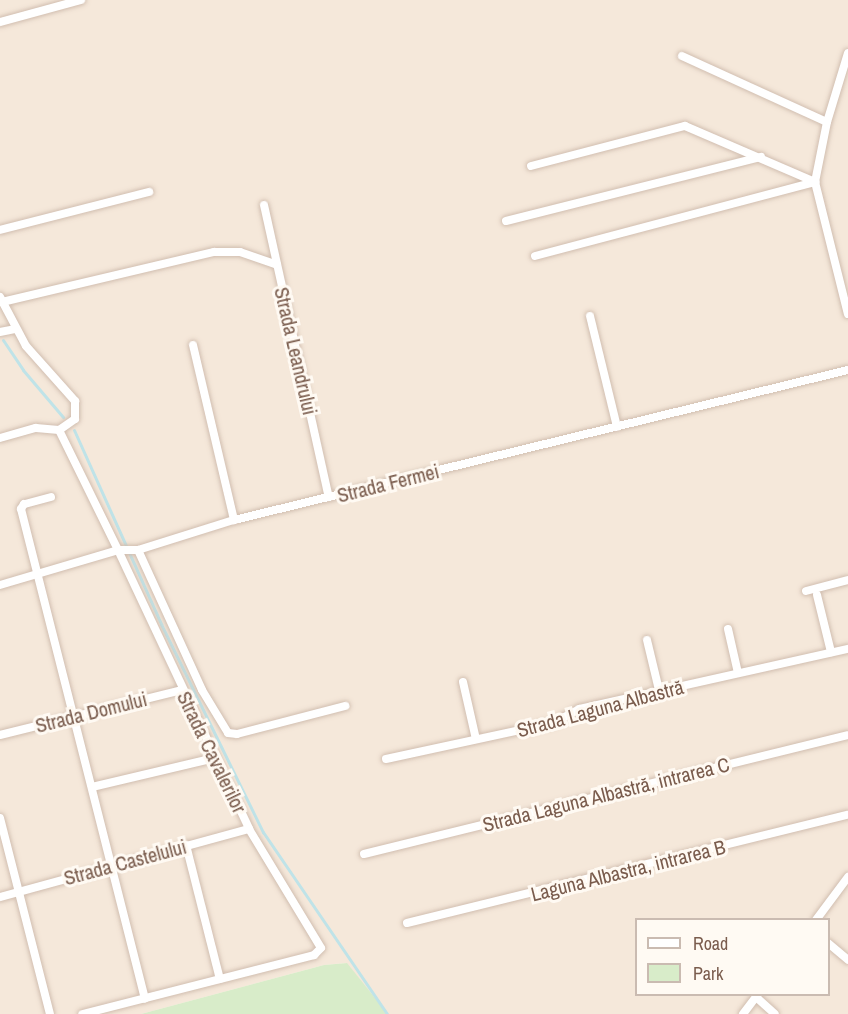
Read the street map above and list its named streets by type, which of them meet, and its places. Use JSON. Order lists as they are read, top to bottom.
{
  "streets": {
    "street": [
      "Strada Leandrului",
      "Strada Fermei",
      "Strada Laguna Albastră",
      "Strada Domului",
      "Strada Cavalerilor",
      "Strada Laguna Albastră, intrarea C",
      "Strada Castelului",
      "Laguna Albastra, intrarea B"
    ]
  },
  "crossings": [
    ["Strada Leandrului", "Strada Fermei"],
    ["Strada Fermei", "Strada Cavalerilor"],
    ["Strada Domului", "Strada Cavalerilor"],
    ["Strada Cavalerilor", "Strada Castelului"]
  ],
  "legend": ["Road", "Park"]
}
